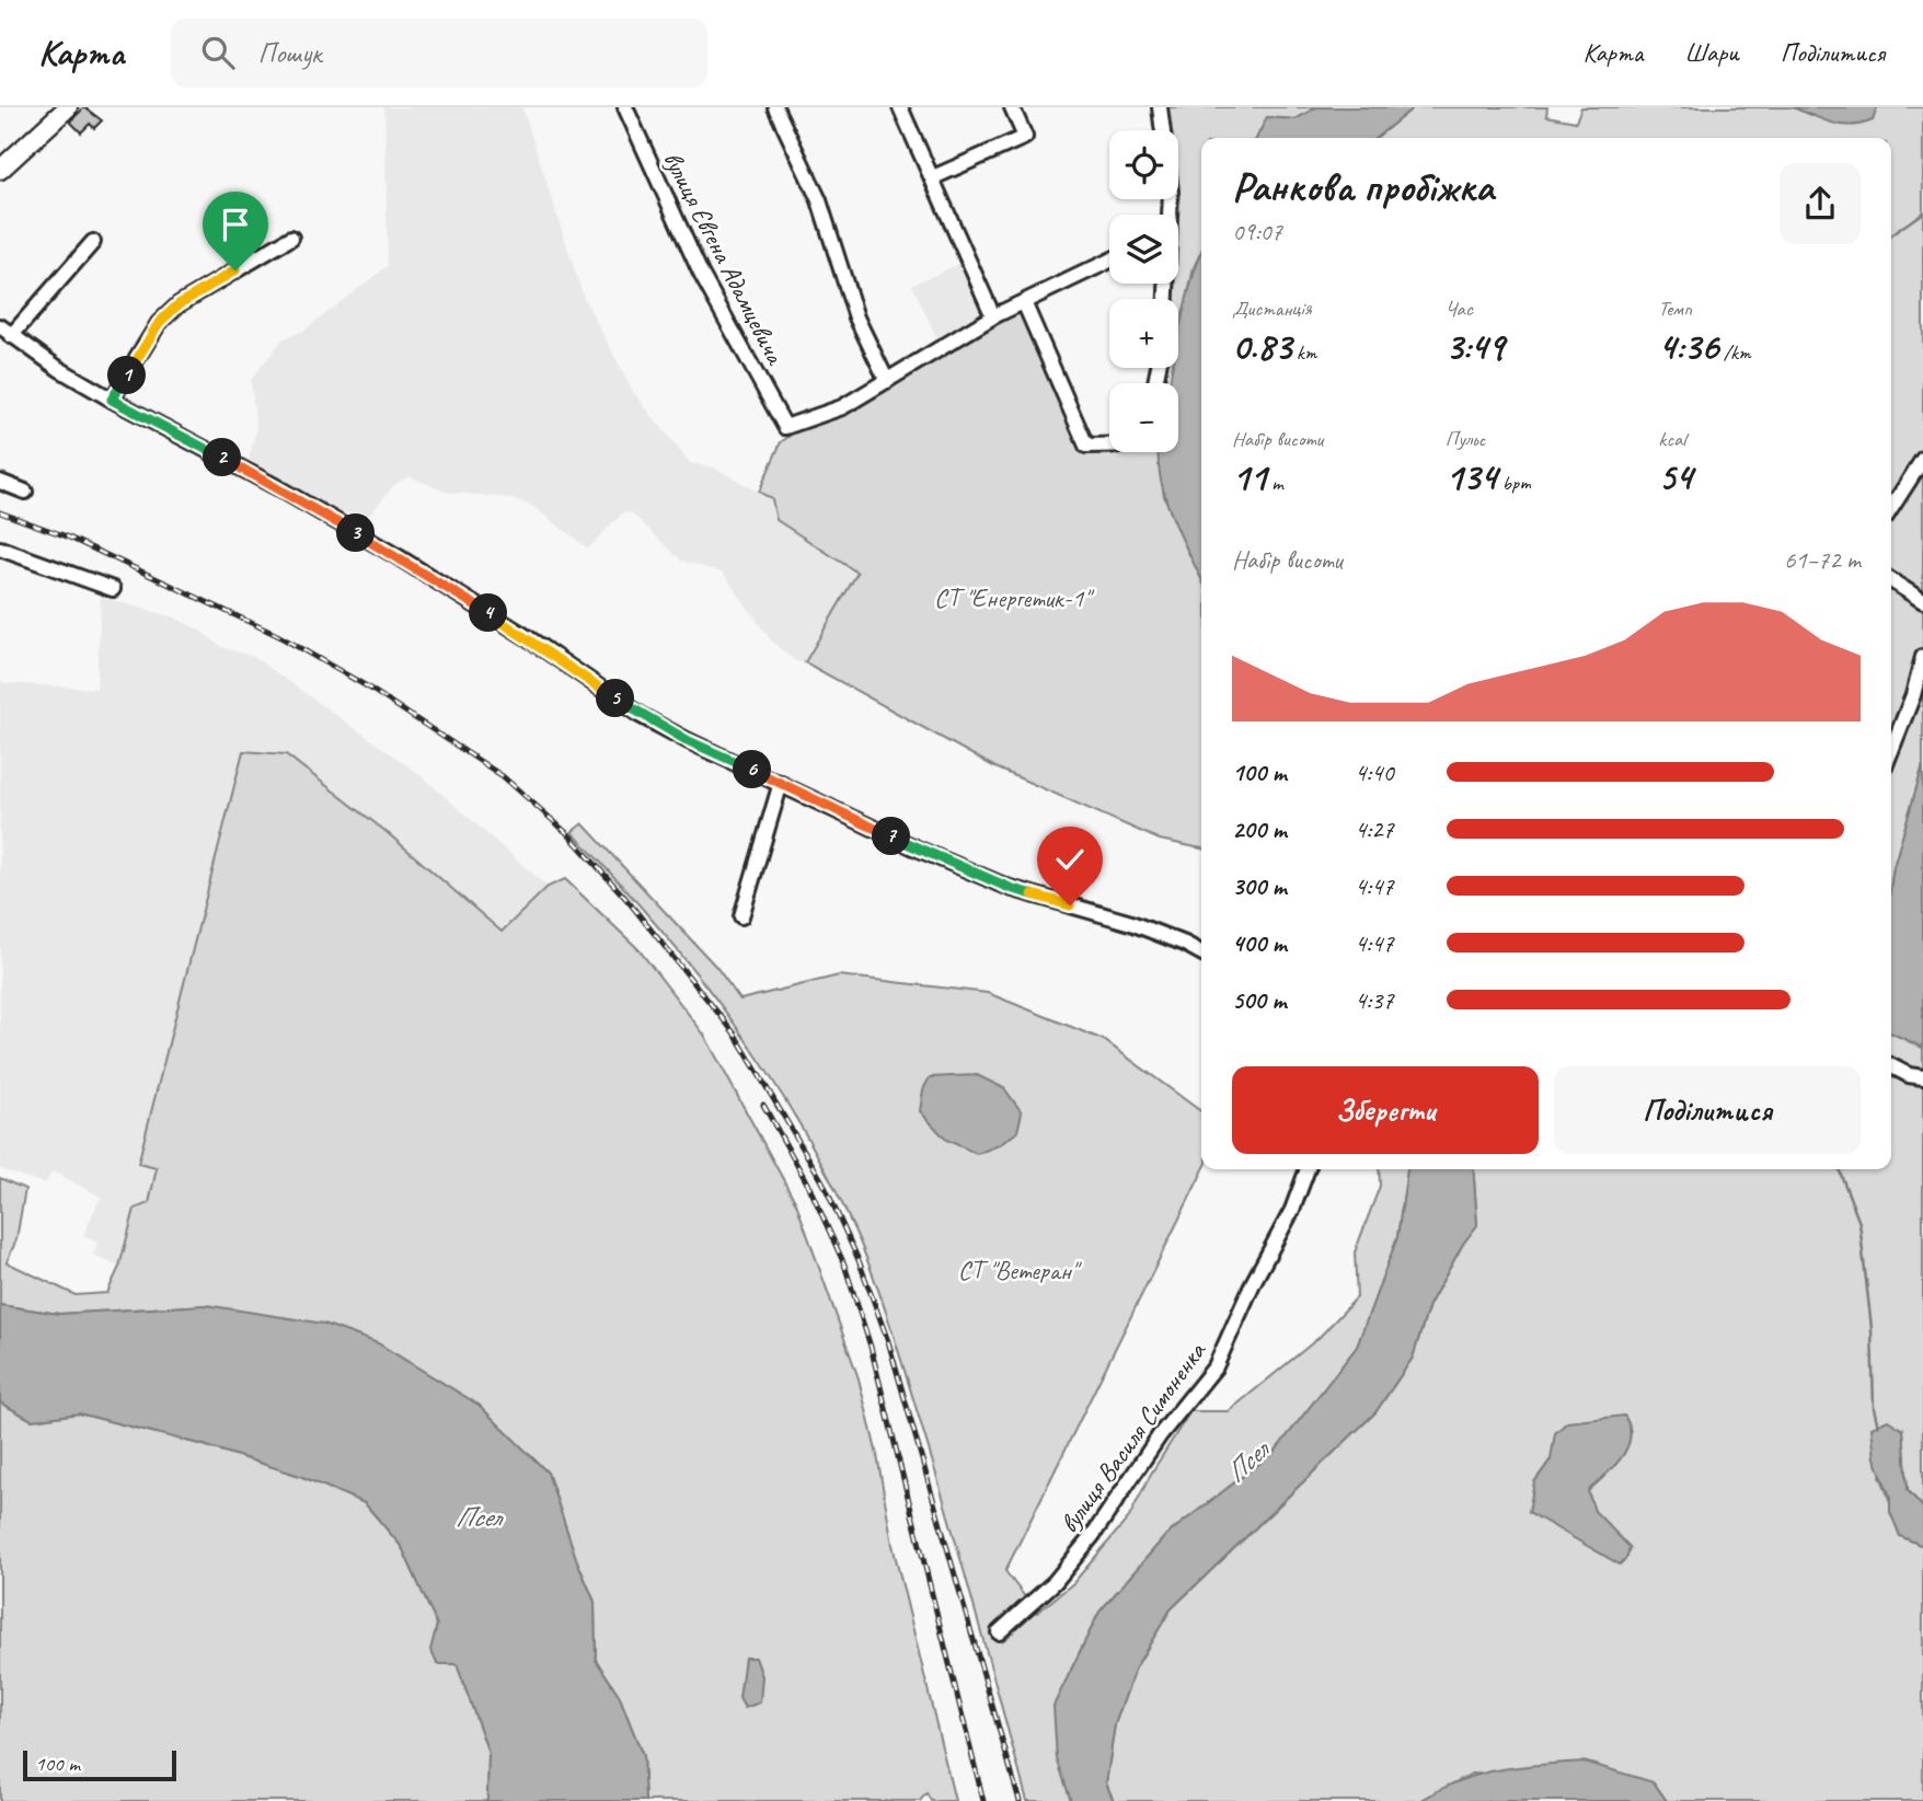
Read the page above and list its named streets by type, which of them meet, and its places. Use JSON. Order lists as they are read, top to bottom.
{
  "streets": {
    "street": ["вулиця Євгена Адамцевича", "вулиця Василя Симоненка"]
  },
  "water": ["Псел"],
  "parks": ["СТ \"Енергетик-1\"", "СТ \"Ветеран\""],
  "scale_bar": "100 m",
  "page": {
    "header": "Карта",
    "search": "Пошук",
    "nav": ["Карта", "Шари", "Поділитися"],
    "map_buttons": ["+", "−"],
    "heading": ["Ранкова пробіжка", "09:07"],
    "stats": [
      ["Дистанція", "0.83 km"],
      ["Час", "3:49"],
      ["Темп", "4:36 /km"],
      ["Набір висоти", "11 m"],
      ["Пульс", "134 bpm"],
      ["kcal", "54"]
    ],
    "pins": [
      "1",
      "2",
      "3",
      "4",
      "5",
      "6",
      "7"
    ],
    "chart": ["Набір висоти", "61–72 m"],
    "list": [
      {
        "name": "100 m",
        "note": "4:40"
      },
      {
        "name": "200 m",
        "note": "4:27"
      },
      {
        "name": "300 m",
        "note": "4:47"
      },
      {
        "name": "400 m",
        "note": "4:47"
      },
      {
        "name": "500 m",
        "note": "4:37"
      }
    ],
    "buttons": ["Зберегти", "Поділитися"],
    "scale": "100 m"
  }
}
